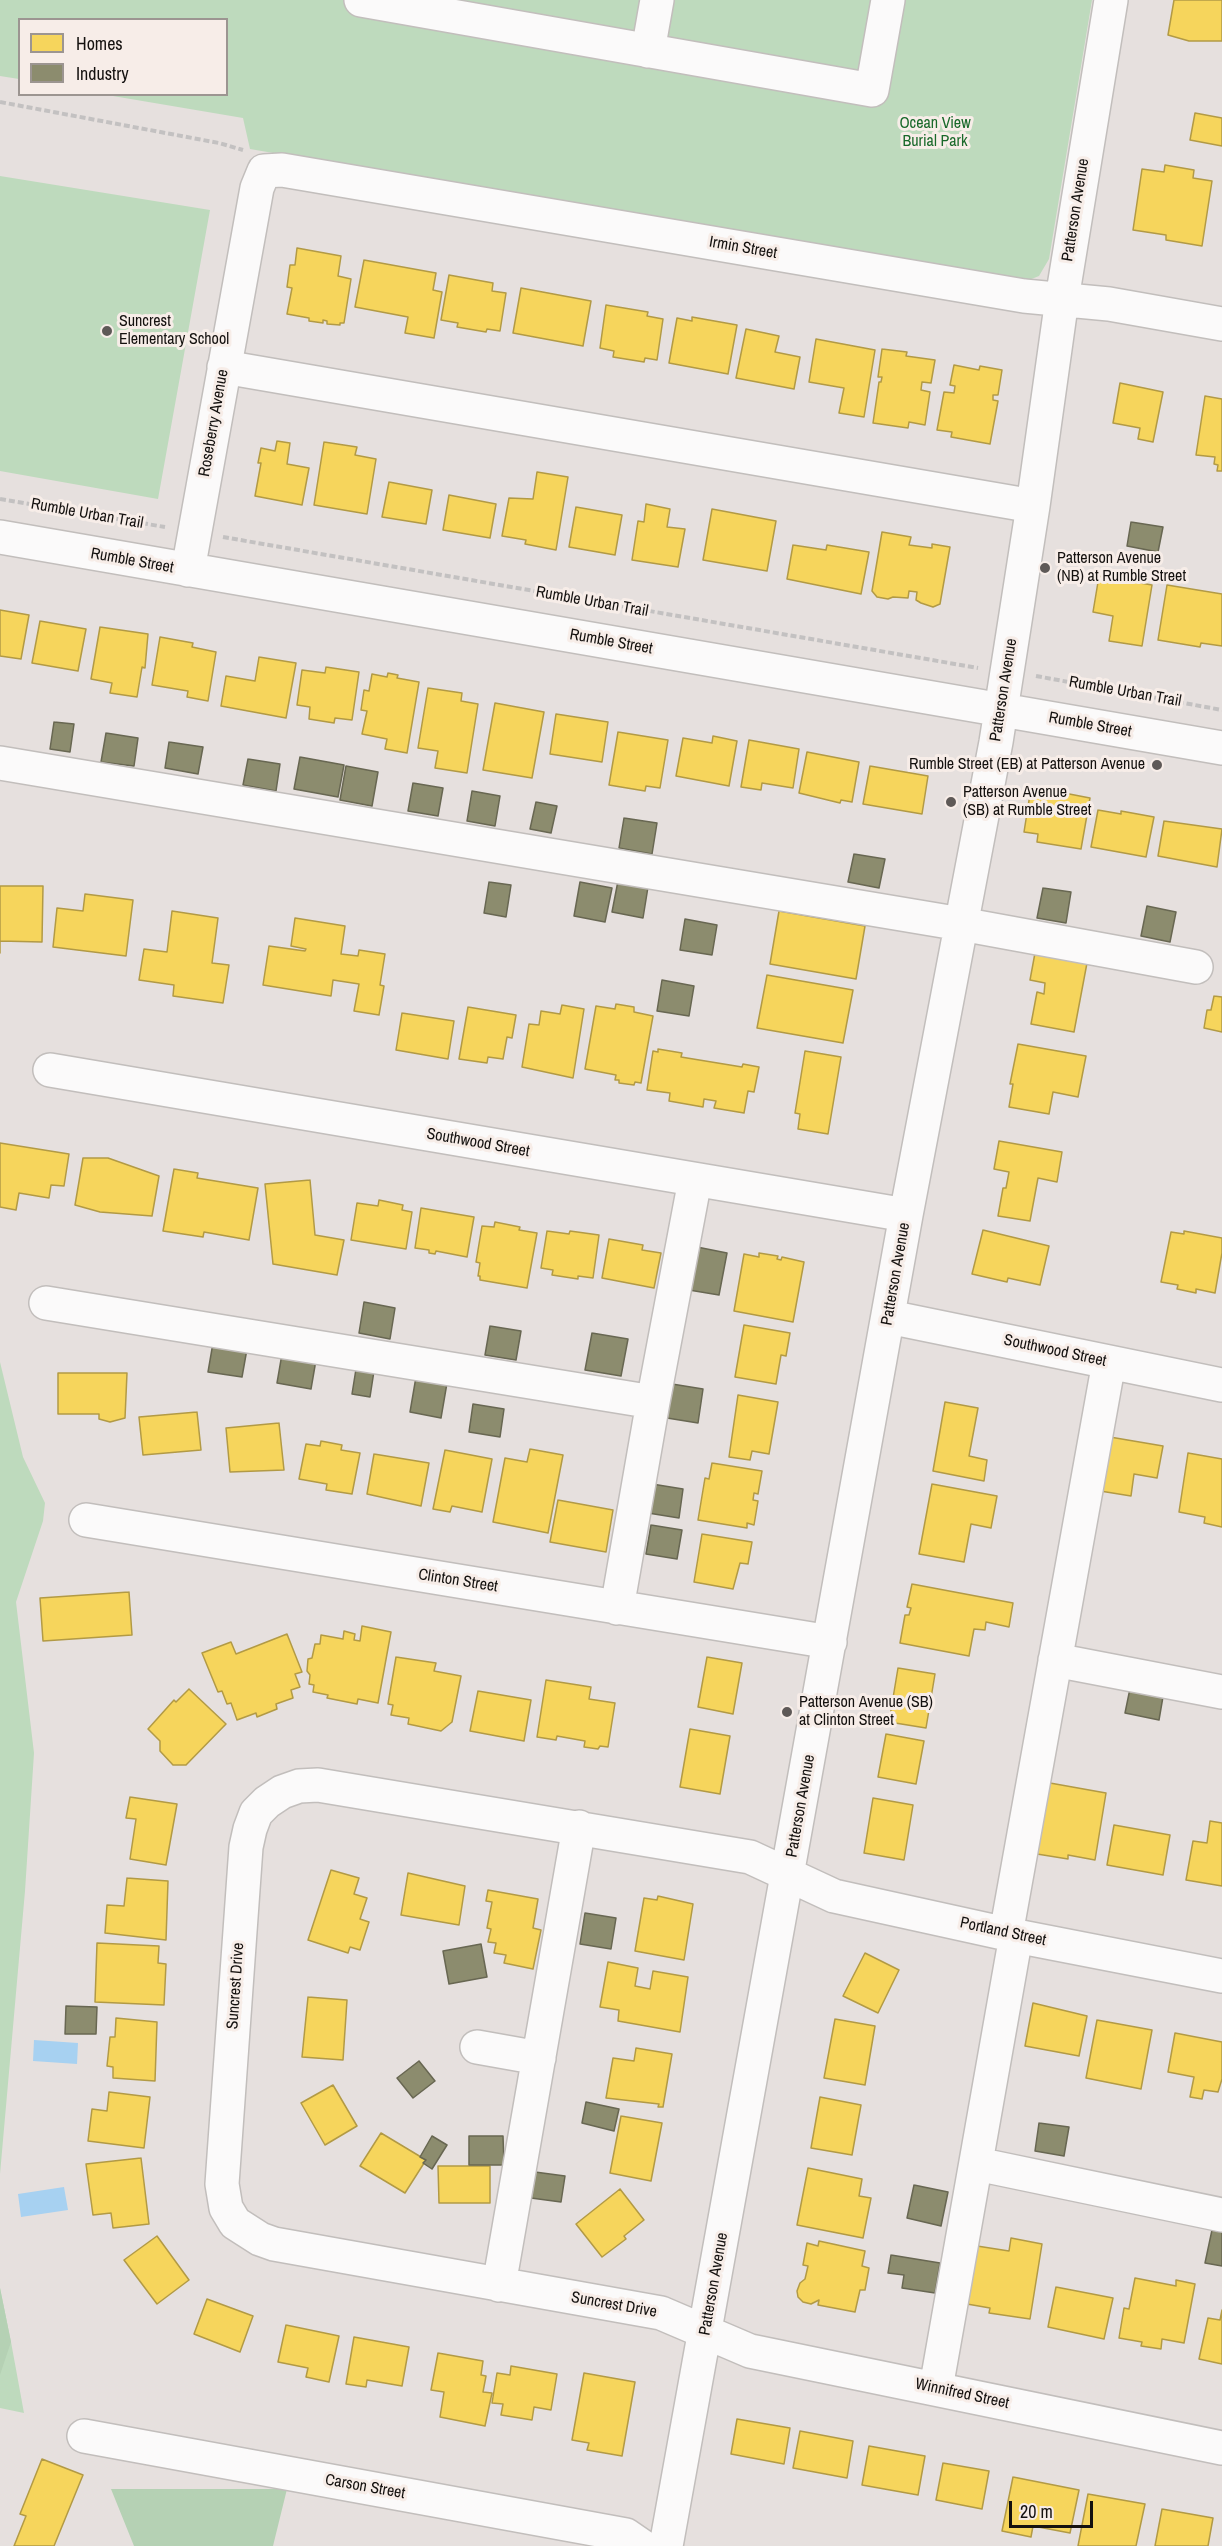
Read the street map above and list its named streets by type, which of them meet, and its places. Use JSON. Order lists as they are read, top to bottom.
{
  "streets": {
    "street": [
      "Patterson Avenue",
      "Irmin Street",
      "Roseberry Avenue",
      "Rumble Street",
      "Southwood Street",
      "Clinton Street",
      "Portland Street",
      "Suncrest Drive",
      "Winnifred Street",
      "Carson Street"
    ],
    "path": ["Rumble Urban Trail"]
  },
  "crossings": [
    ["Patterson Avenue", "Irmin Street"],
    ["Patterson Avenue", "Rumble Street"],
    ["Patterson Avenue", "Southwood Street"],
    ["Patterson Avenue", "Clinton Street"],
    ["Patterson Avenue", "Portland Street"],
    ["Patterson Avenue", "Suncrest Drive"],
    ["Patterson Avenue", "Winnifred Street"],
    ["Irmin Street", "Roseberry Avenue"],
    ["Roseberry Avenue", "Rumble Street"],
    ["Portland Street", "Suncrest Drive"],
    ["Suncrest Drive", "Winnifred Street"]
  ],
  "parks": ["Ocean View Burial Park"],
  "places": [
    "Suncrest Elementary School",
    "Patterson Avenue (NB) at Rumble Street",
    "Rumble Street (EB) at Patterson Avenue",
    "Patterson Avenue (SB) at Rumble Street",
    "Patterson Avenue (SB) at Clinton Street"
  ],
  "legend": ["Homes", "Industry"],
  "scale_bar": "20 m"
}
